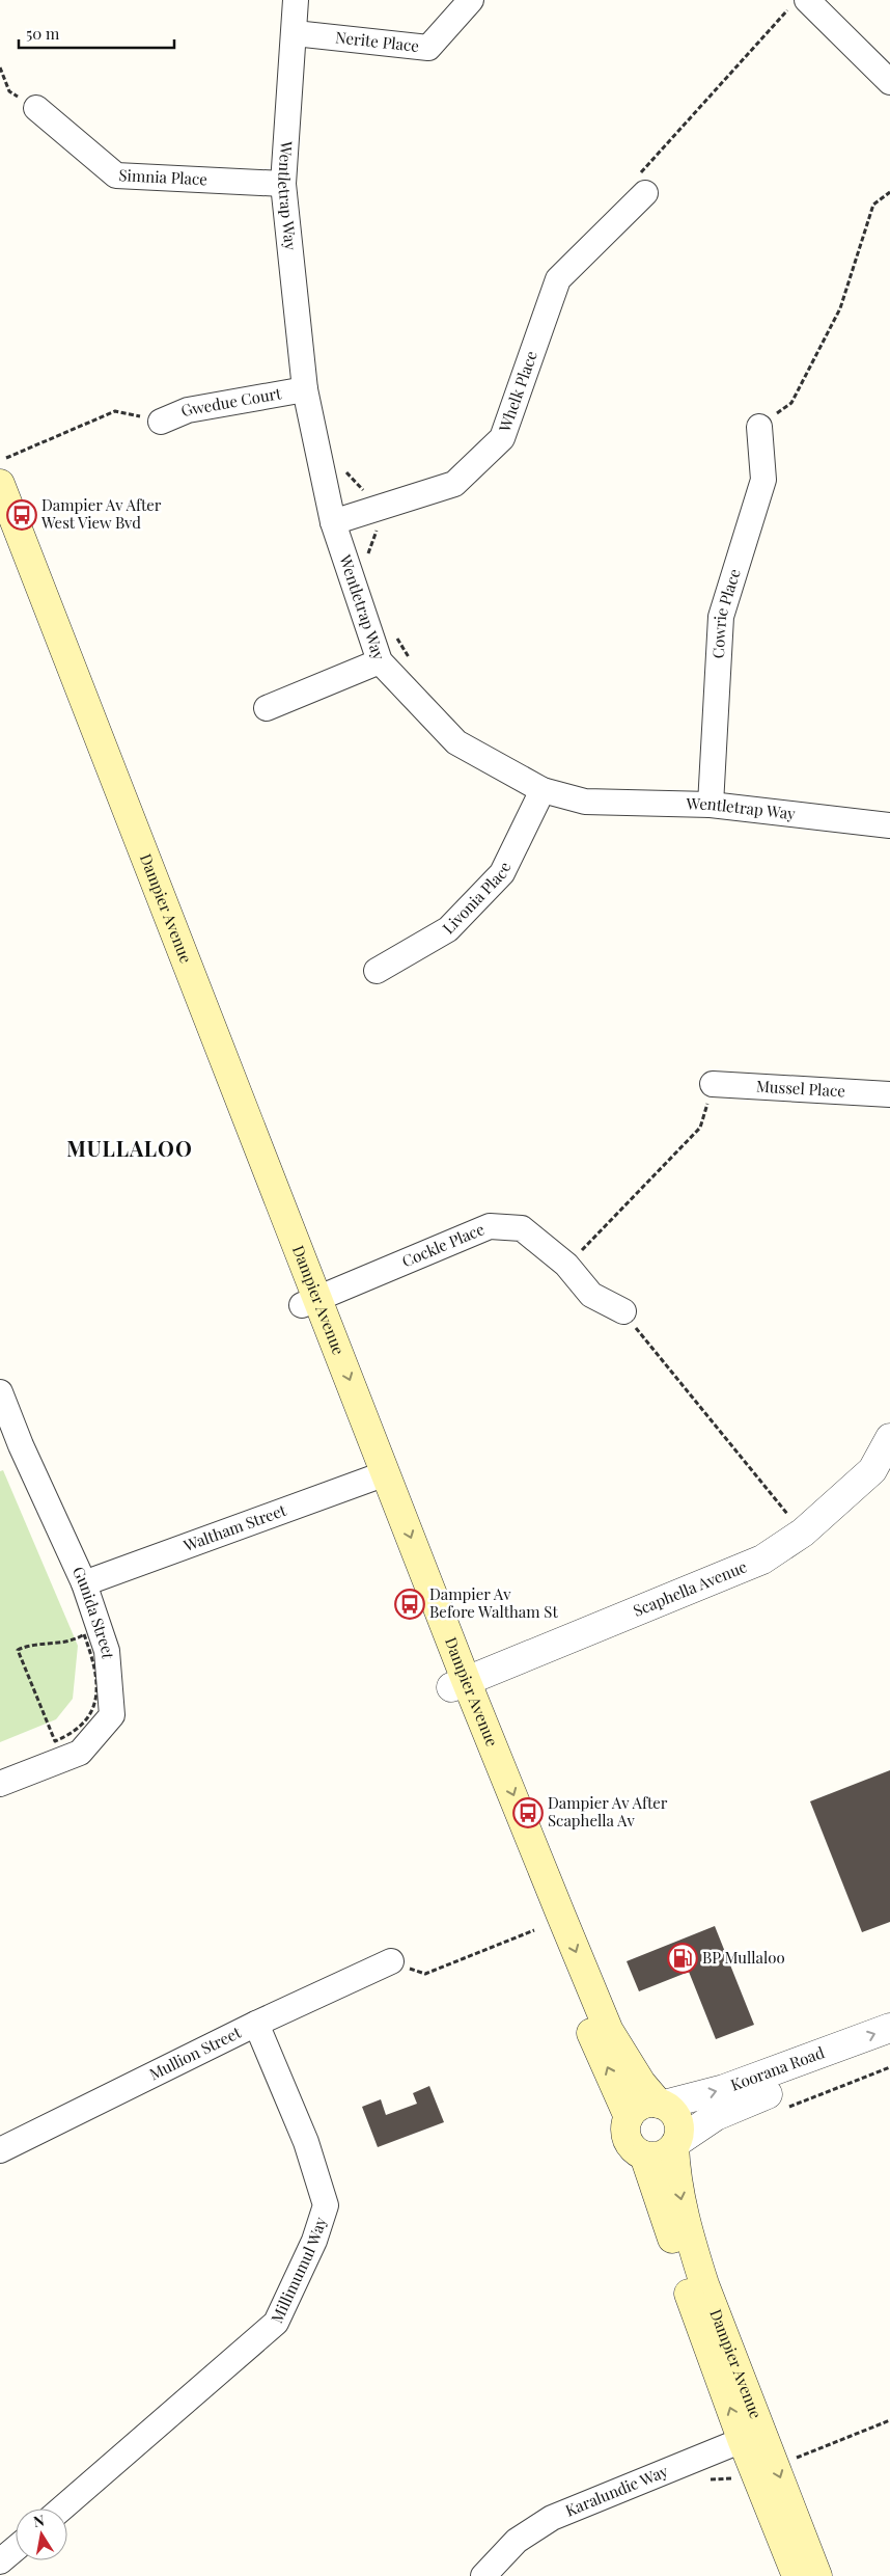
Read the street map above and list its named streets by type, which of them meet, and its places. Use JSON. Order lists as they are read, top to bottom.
{
  "streets": {
    "main road": ["Dampier Avenue"],
    "street": [
      "Nerite Place",
      "Simnia Place",
      "Wentletrap Way",
      "Whelk Place",
      "Gwedue Court",
      "Cowrie Place",
      "Livonia Place",
      "Mussel Place",
      "Cockle Place",
      "Waltham Street",
      "Scaphella Avenue",
      "Gunida Street",
      "Mullion Street",
      "Koorana Road",
      "Millimumul Way",
      "Karalundie Way"
    ]
  },
  "crossings": [
    ["Nerite Place", "Wentletrap Way"],
    ["Simnia Place", "Wentletrap Way"],
    ["Wentletrap Way", "Whelk Place"],
    ["Wentletrap Way", "Gwedue Court"],
    ["Wentletrap Way", "Cowrie Place"],
    ["Wentletrap Way", "Livonia Place"],
    ["Dampier Avenue", "Cockle Place"],
    ["Dampier Avenue", "Waltham Street"],
    ["Dampier Avenue", "Scaphella Avenue"],
    ["Dampier Avenue", "Koorana Road"],
    ["Dampier Avenue", "Karalundie Way"],
    ["Waltham Street", "Gunida Street"],
    ["Mullion Street", "Millimumul Way"]
  ],
  "districts": ["MULLALOO"],
  "places": {
    "bus stop": ["Dampier Av After West View Bvd", "Dampier Av Before Waltham St", "Dampier Av After Scaphella Av"],
    "fuel station": ["BP Mullaloo"]
  },
  "scale_bar": "50 m",
  "north": "top"
}
